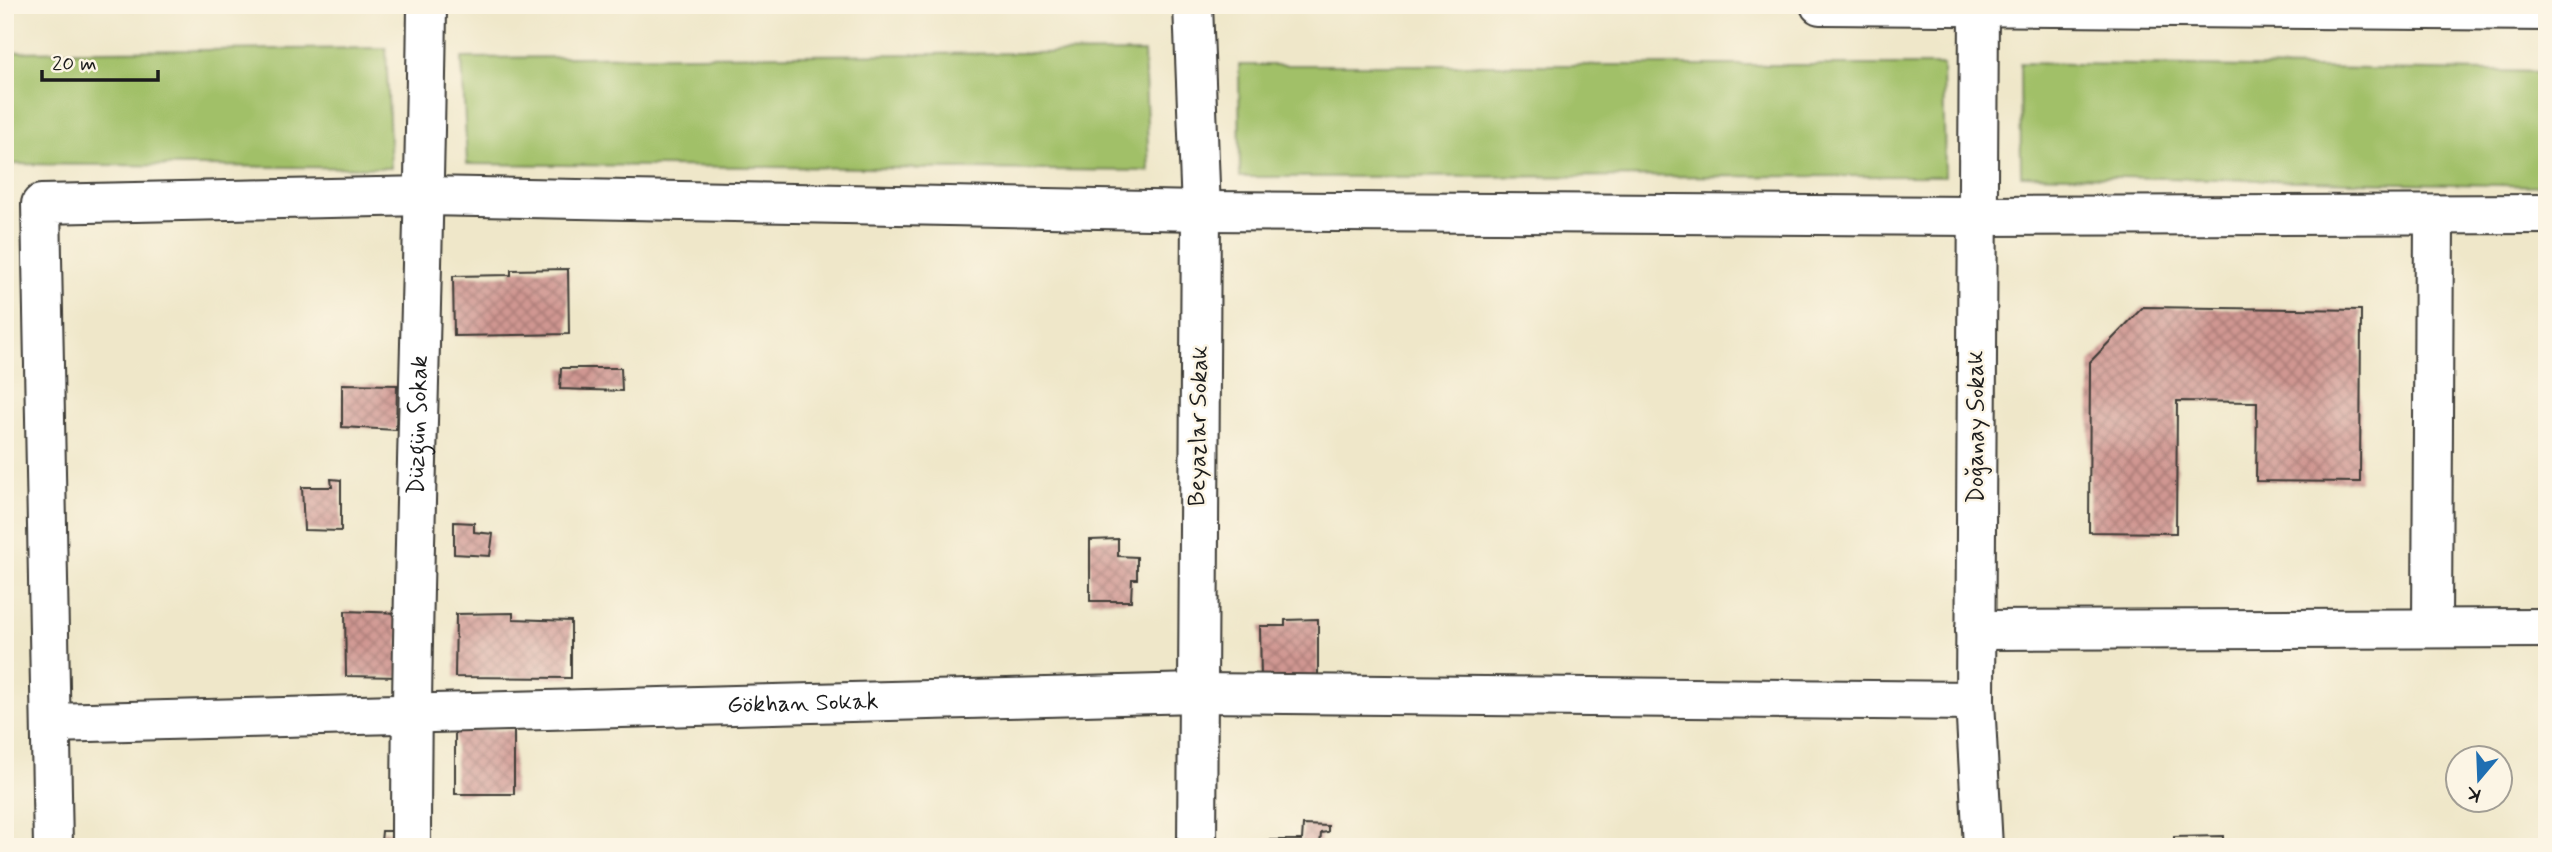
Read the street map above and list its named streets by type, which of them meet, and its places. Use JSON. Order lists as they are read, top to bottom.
{
  "streets": {
    "street": [
      "Düzgün Sokak",
      "Beyazlar Sokak",
      "Doğanay Sokak",
      "Gökhan Sokak"
    ]
  },
  "crossings": [
    ["Düzgün Sokak", "Gökhan Sokak"],
    ["Beyazlar Sokak", "Gökhan Sokak"],
    ["Doğanay Sokak", "Gökhan Sokak"]
  ],
  "scale_bar": "20 m",
  "north": "bottom"
}
